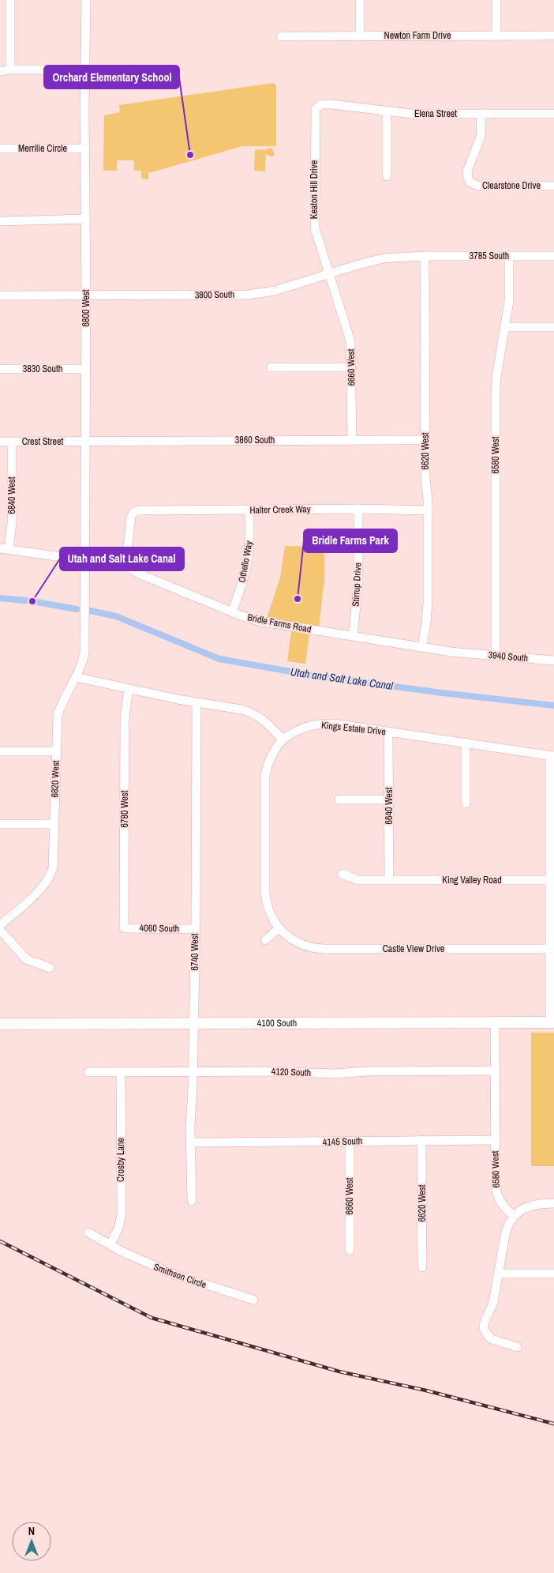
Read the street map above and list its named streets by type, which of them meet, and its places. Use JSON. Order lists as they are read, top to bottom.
{
  "streets": {
    "main road": ["4100 South"],
    "street": [
      "Newton Farm Drive",
      "Elena Street",
      "Merrilie Circle",
      "Clearstone Drive",
      "Keaton Hill Drive",
      "3785 South",
      "3800 South",
      "6800 West",
      "6660 West",
      "3830 South",
      "3860 South",
      "Crest Street",
      "6620 West",
      "6580 West",
      "6840 West",
      "Halter Creek Way",
      "Othello Way",
      "Stirrup Drive",
      "Bridle Farms Road",
      "3940 South",
      "Kings Estate Drive",
      "6820 West",
      "6640 West",
      "6780 West",
      "King Valley Road",
      "4060 South",
      "Castle View Drive",
      "6740 West",
      "4120 South",
      "4145 South",
      "Crosby Lane",
      "Smithson Circle"
    ]
  },
  "crossings": [
    ["Elena Street", "Clearstone Drive"],
    ["Elena Street", "Keaton Hill Drive"],
    ["Merrilie Circle", "6800 West"],
    ["Keaton Hill Drive", "3800 South"],
    ["Keaton Hill Drive", "6660 West"],
    ["3785 South", "3800 South"],
    ["3785 South", "6620 West"],
    ["3785 South", "6580 West"],
    ["3800 South", "6800 West"],
    ["3800 South", "6660 West"],
    ["3800 South", "6620 West"],
    ["6800 West", "3830 South"],
    ["6800 West", "3860 South"],
    ["6800 West", "Crest Street"],
    ["6800 West", "Bridle Farms Road"],
    ["6800 West", "6820 West"],
    ["6660 West", "3860 South"],
    ["6660 West", "4145 South"],
    ["3860 South", "Crest Street"],
    ["3860 South", "6620 West"],
    ["Crest Street", "6840 West"],
    ["6620 West", "Halter Creek Way"],
    ["6620 West", "Bridle Farms Road"],
    ["6620 West", "4145 South"],
    ["6580 West", "3940 South"],
    ["6580 West", "4100 South"],
    ["6580 West", "4120 South"],
    ["6580 West", "4145 South"],
    ["6840 West", "Bridle Farms Road"],
    ["Halter Creek Way", "Othello Way"],
    ["Halter Creek Way", "Stirrup Drive"],
    ["Halter Creek Way", "Bridle Farms Road"],
    ["Othello Way", "Bridle Farms Road"],
    ["Stirrup Drive", "Bridle Farms Road"],
    ["Bridle Farms Road", "3940 South"],
    ["Kings Estate Drive", "6640 West"],
    ["Kings Estate Drive", "Castle View Drive"],
    ["6640 West", "King Valley Road"],
    ["6780 West", "4060 South"],
    ["4060 South", "6740 West"],
    ["6740 West", "4100 South"],
    ["6740 West", "4120 South"],
    ["6740 West", "4145 South"],
    ["4120 South", "Crosby Lane"],
    ["Crosby Lane", "Smithson Circle"]
  ],
  "water": ["Utah and Salt Lake Canal"],
  "places": ["Orchard Elementary School", "Bridle Farms Park", "Utah and Salt Lake Canal"],
  "north": "top"
}
